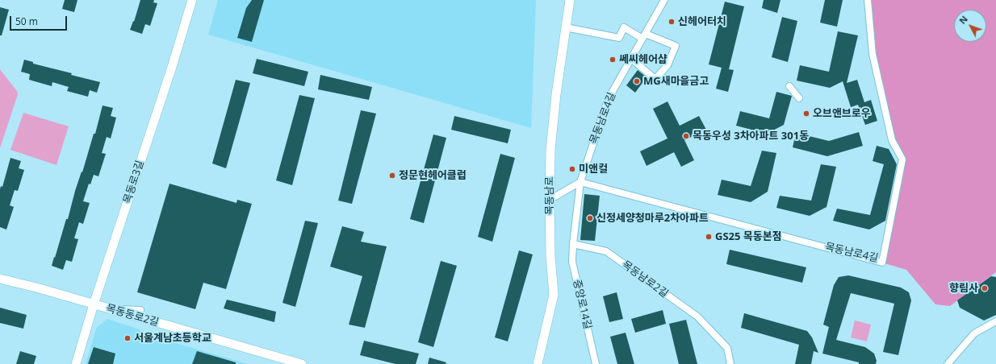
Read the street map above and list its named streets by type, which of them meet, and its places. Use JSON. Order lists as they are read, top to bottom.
{
  "streets": {
    "street": [
      "목동남로4길",
      "목동로3길",
      "목동남로",
      "목동남로2길",
      "중앙로14길",
      "목동동로2길"
    ]
  },
  "crossings": [
    ["목동남로4길", "목동남로2길"],
    ["목동남로4길", "중앙로14길"],
    ["목동로3길", "목동동로2길"],
    ["목동남로2길", "중앙로14길"]
  ],
  "places": [
    "신헤어터치",
    "쎄씨헤어샵",
    "MG새마을금고",
    "오브앤브로우",
    "목동우성 3차아파트 301동",
    "미앤컬",
    "정문현헤어클럽",
    "신정세양청마루2차아파트",
    "GS25 목동본점",
    "향림사",
    "서울계남초등학교"
  ],
  "scale_bar": "50 m",
  "north": "top left"
}
